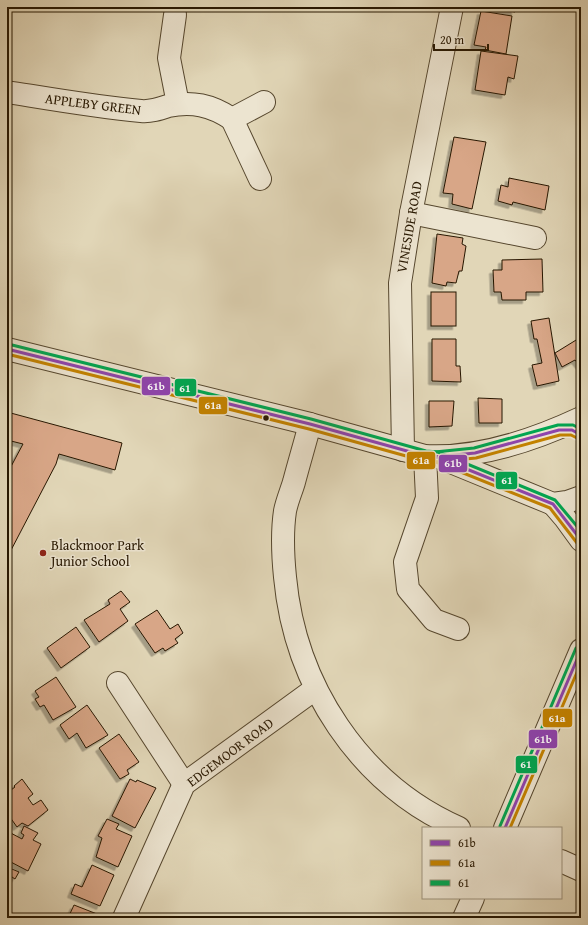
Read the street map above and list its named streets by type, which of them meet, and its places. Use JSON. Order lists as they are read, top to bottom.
{
  "streets": {
    "street": ["APPLEBY GREEN", "VINESIDE ROAD", "EDGEMOOR ROAD"]
  },
  "places": ["Blackmoor Park Junior School"],
  "lines": ["transit line 61", "transit line 61b", "transit line 61a"],
  "legend": ["61b", "61a", "61"],
  "scale_bar": "20 m"
}
